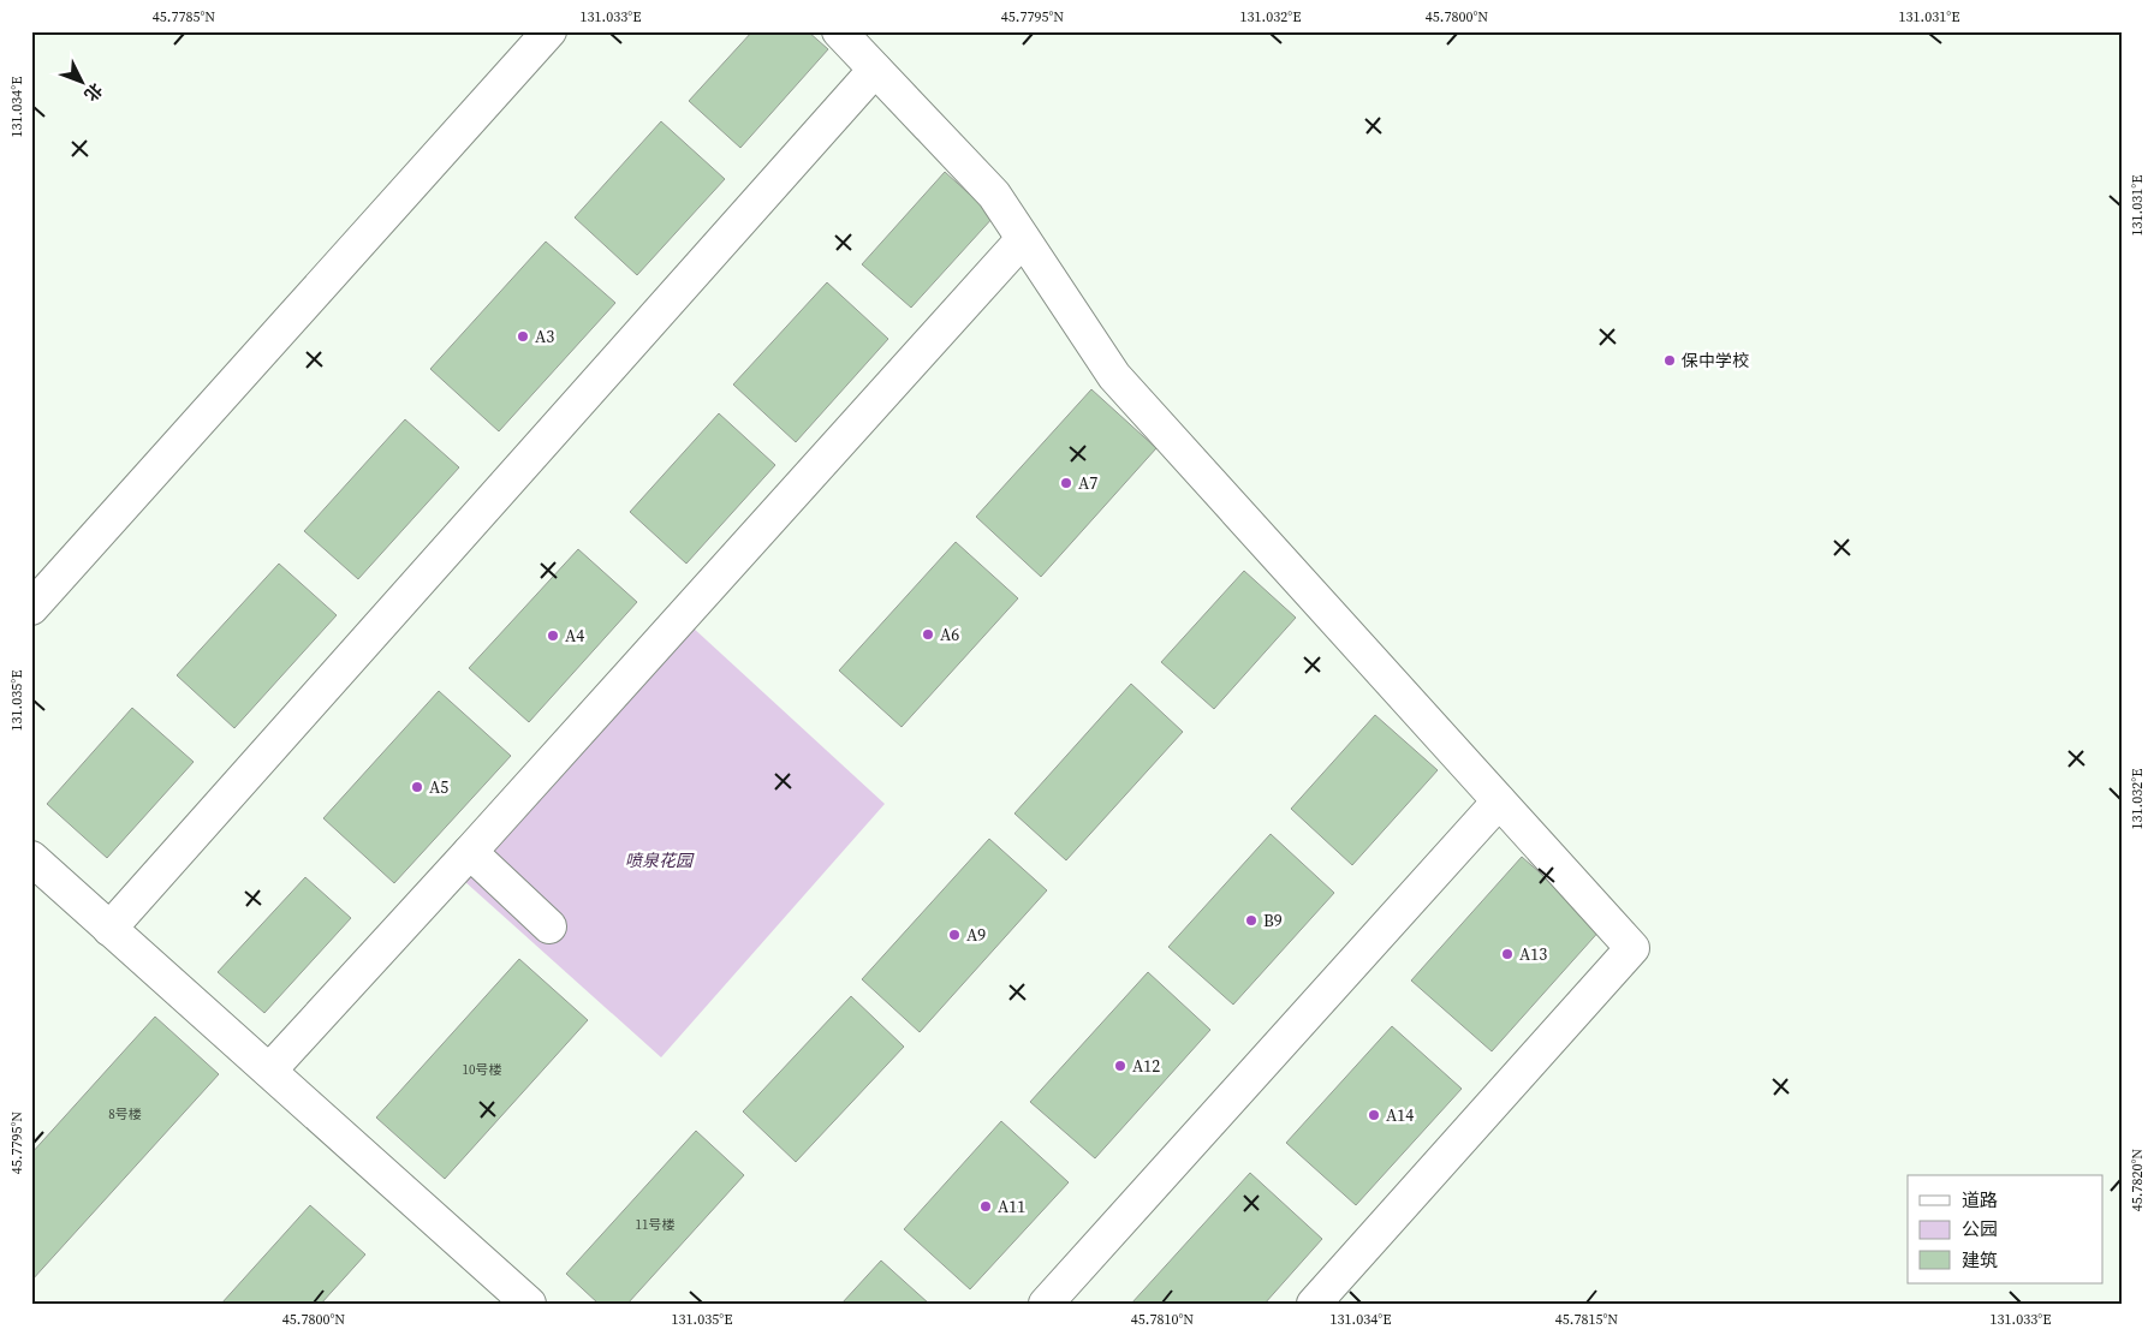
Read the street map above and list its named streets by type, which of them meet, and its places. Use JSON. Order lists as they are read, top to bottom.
{
  "parks": ["喷泉花园"],
  "places": [
    "A3",
    "保中学校",
    "A7",
    "A6",
    "A4",
    "A5",
    "B9",
    "A9",
    "A13",
    "A12",
    "A14",
    "A11"
  ],
  "house_numbers": ["10号楼", "8号楼", "11号楼"],
  "legend": ["道路", "公园", "建筑"],
  "north": "bottom right",
  "coordinates": [
    "45.7785°N",
    "131.033°E",
    "45.7795°N",
    "131.032°E",
    "45.7800°N",
    "131.031°E",
    "131.034°E",
    "131.035°E",
    "45.7820°N",
    "45.7810°N",
    "45.7815°N"
  ]
}
